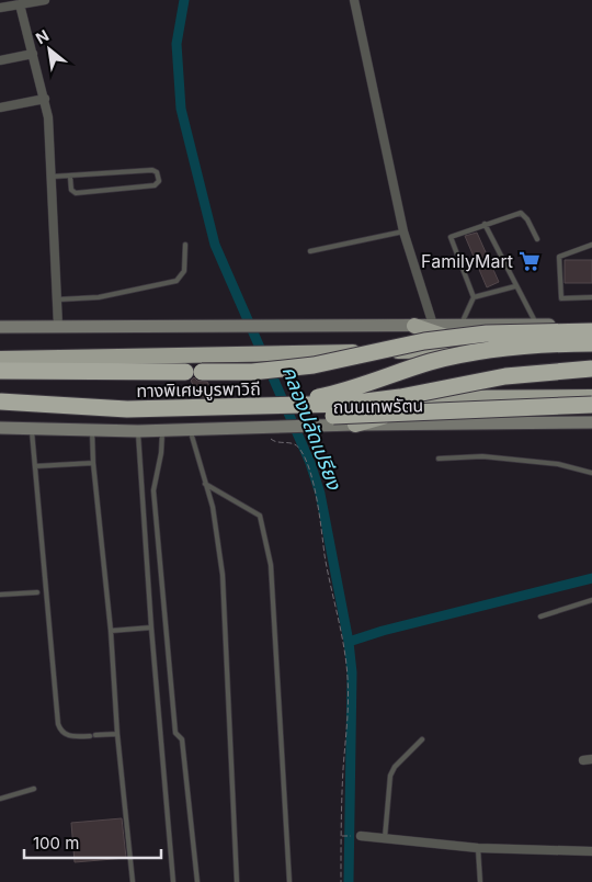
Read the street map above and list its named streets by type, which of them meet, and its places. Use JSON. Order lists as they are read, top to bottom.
{
  "streets": {
    "highway": ["ทางพิเศษบูรพาวิถี", "ถนนเทพรัตน"]
  },
  "crossings": [
    ["ทางพิเศษบูรพาวิถี", "ถนนเทพรัตน"]
  ],
  "water": ["คลองปลัดเปรียง"],
  "places": {
    "supermarket": ["FamilyMart"]
  },
  "scale_bar": "100 m",
  "north": "top left"
}
